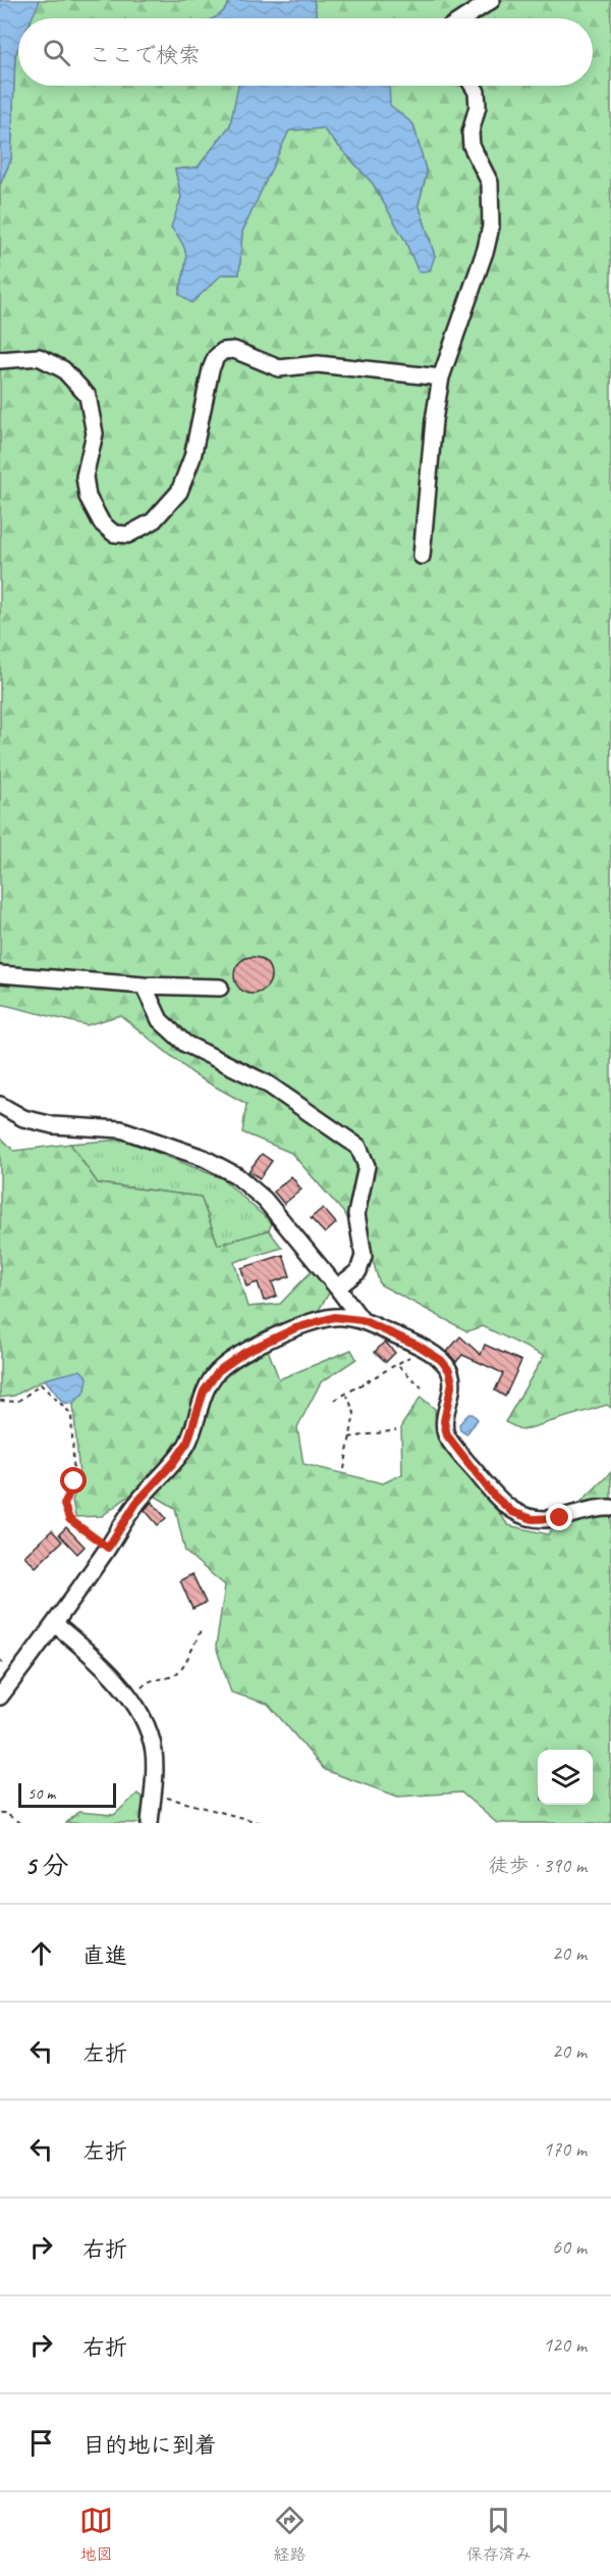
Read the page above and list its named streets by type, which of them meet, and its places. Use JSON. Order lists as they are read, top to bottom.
{
  "scale_bar": "50 m",
  "page": {
    "search": "ここで検索",
    "scale": "50 m",
    "heading": ["5 分", "徒歩 · 390 m"],
    "list": [
      ["直進", "20 m"],
      ["左折", "20 m"],
      ["左折", "170 m"],
      ["右折", "60 m"],
      ["右折", "120 m"],
      "目的地に到着"
    ],
    "nav": ["地図", "経路", "保存済み"]
  }
}
